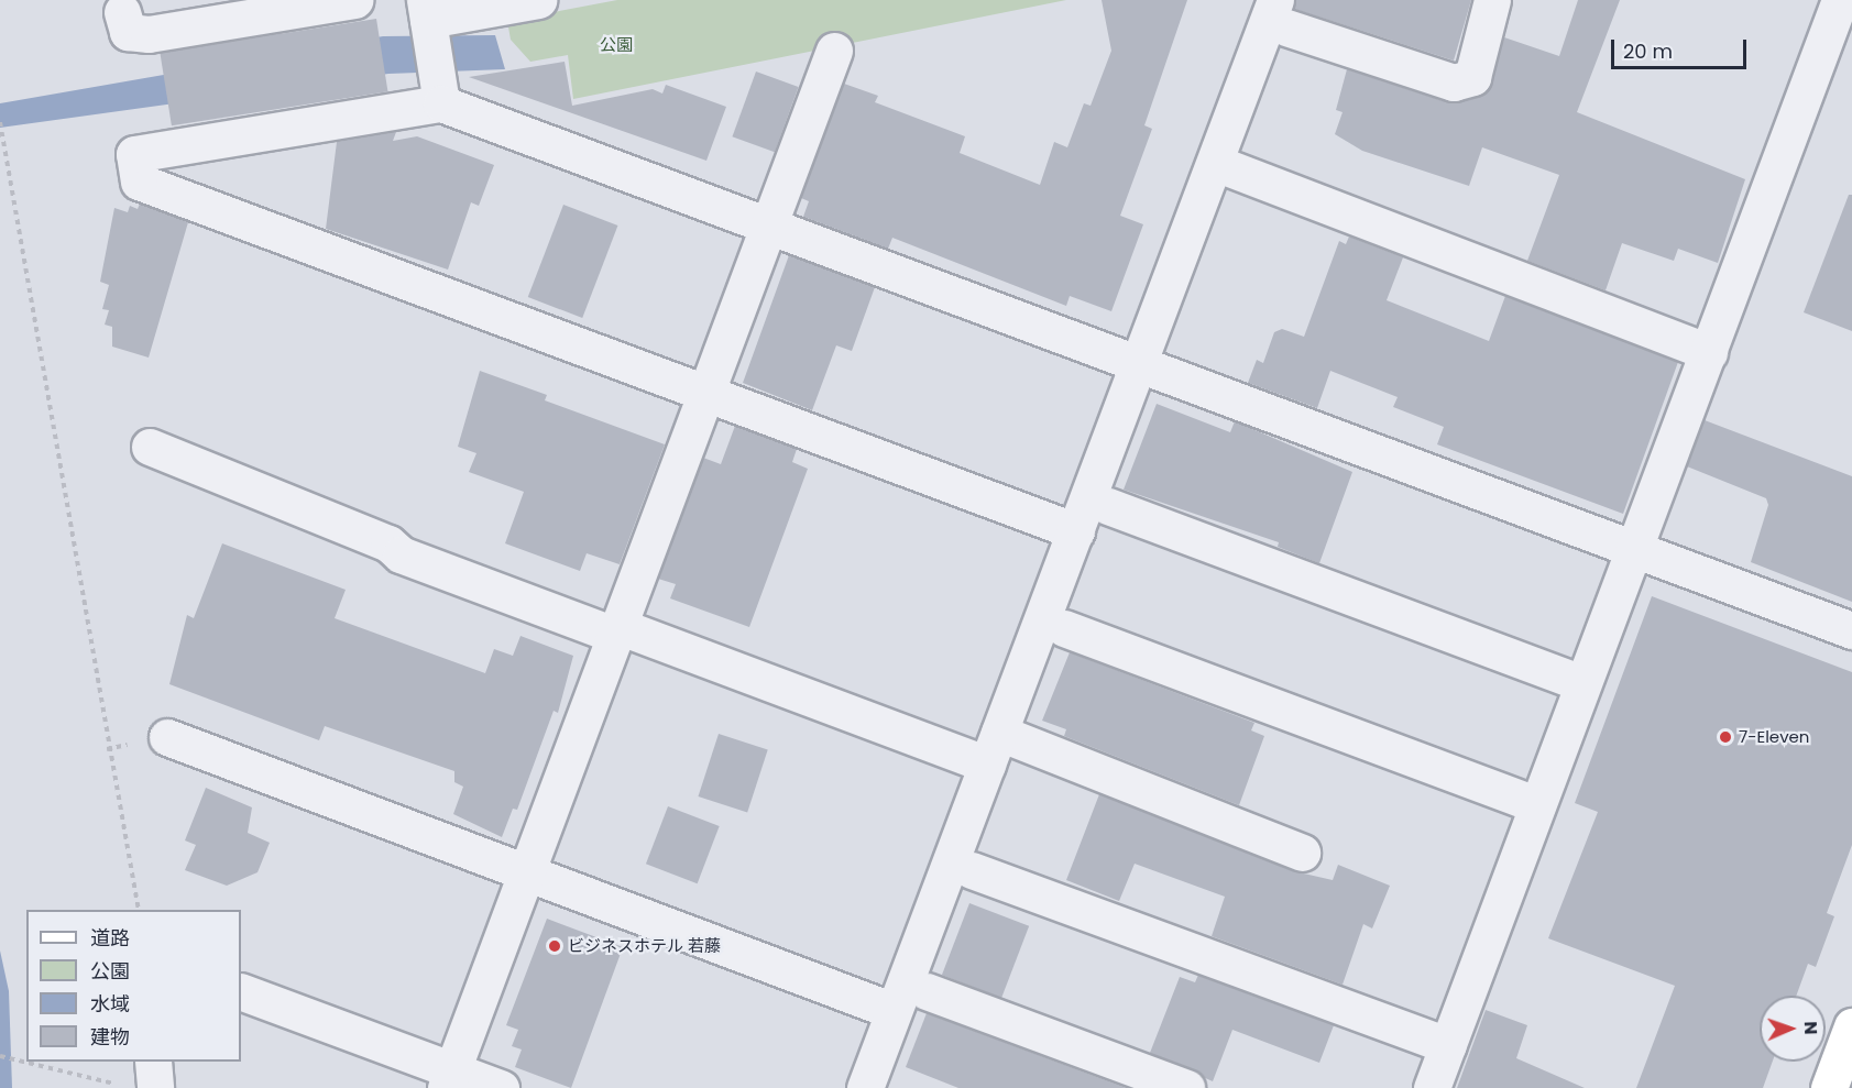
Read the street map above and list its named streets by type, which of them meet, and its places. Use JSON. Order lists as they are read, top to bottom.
{
  "parks": ["公園"],
  "places": ["7-Eleven", "ビジネスホテル 若藤"],
  "legend": [
    "道路",
    "公園",
    "水域",
    "建物"
  ],
  "scale_bar": "20 m",
  "north": "right"
}
